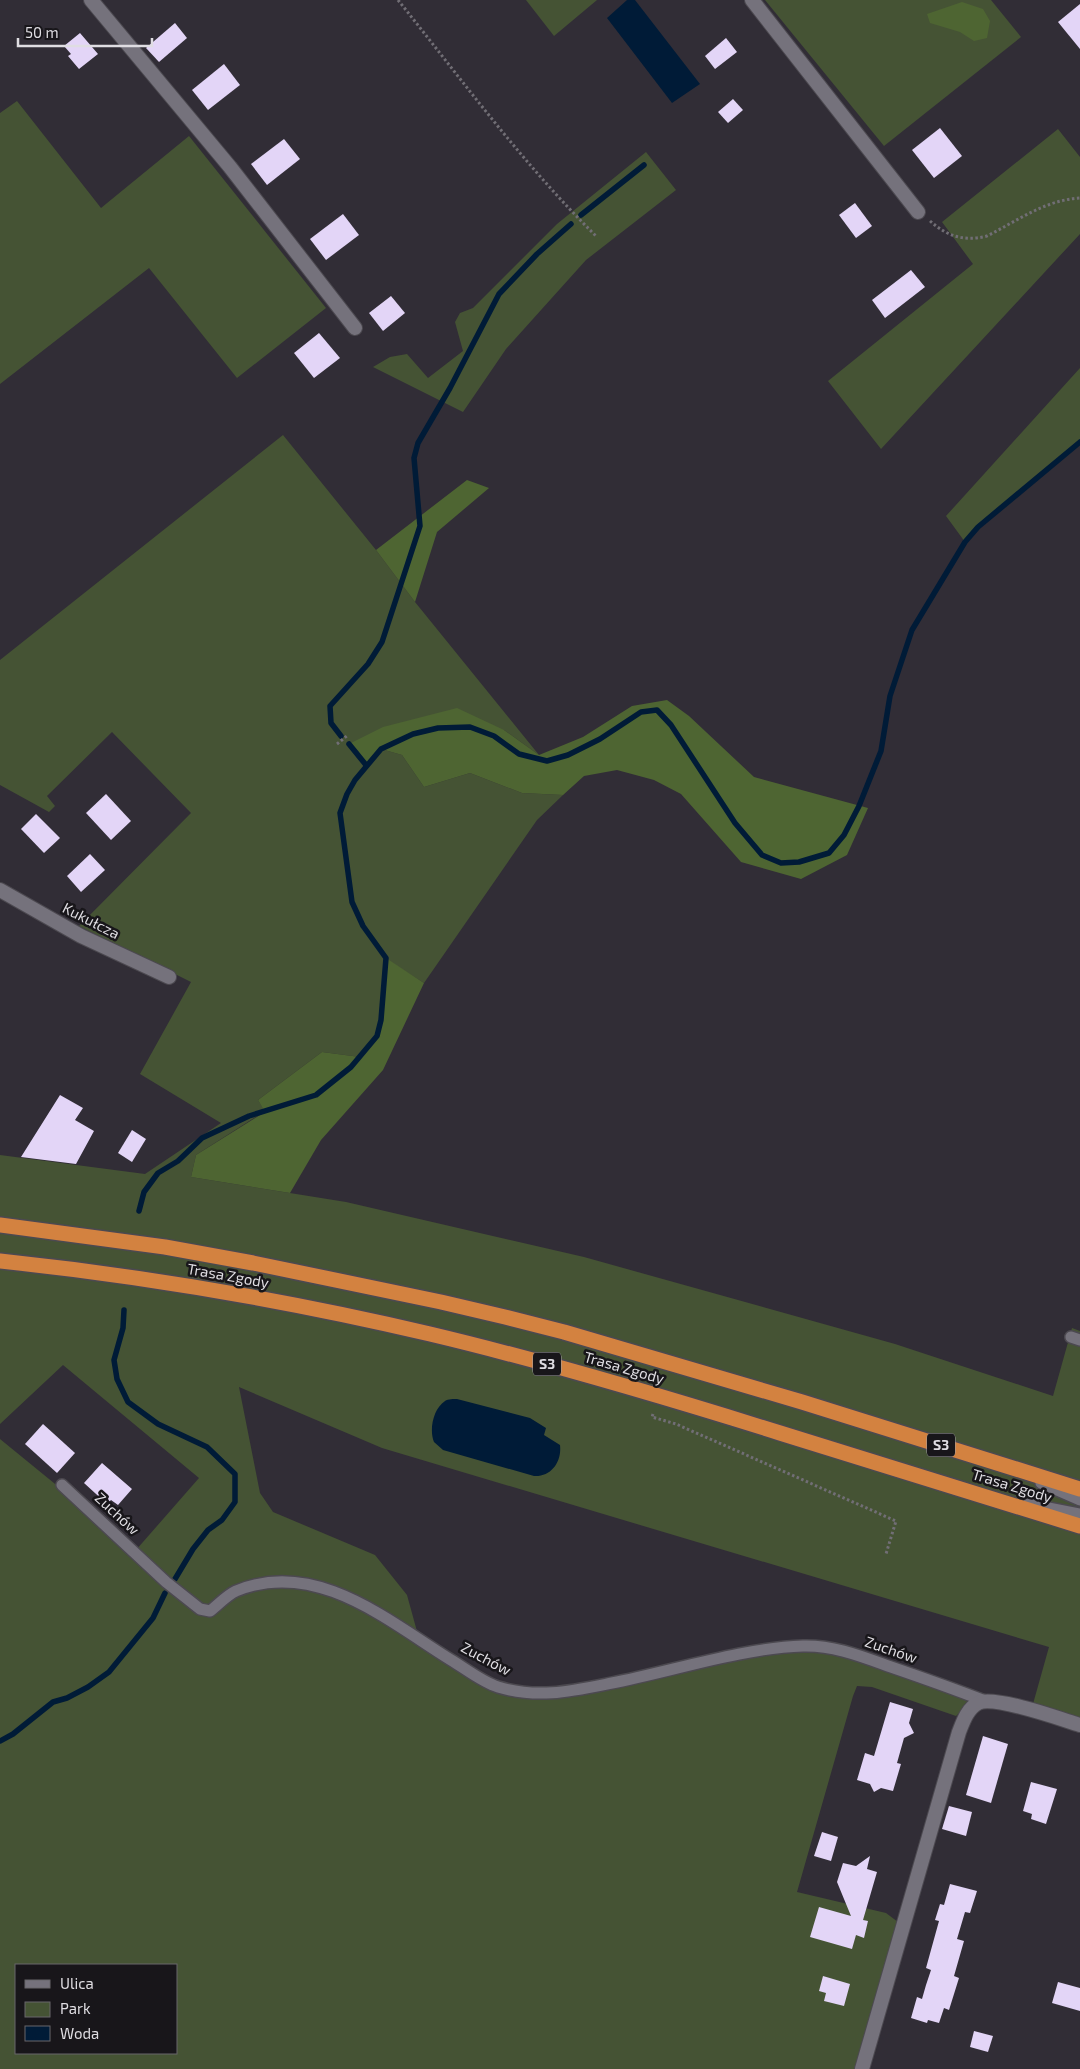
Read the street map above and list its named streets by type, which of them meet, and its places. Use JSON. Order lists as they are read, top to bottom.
{
  "streets": {
    "highway": ["Trasa Zgody", "S3"],
    "street": ["Kukułcza", "Zuchów"]
  },
  "legend": ["Ulica", "Park", "Woda"],
  "scale_bar": "50 m"
}
